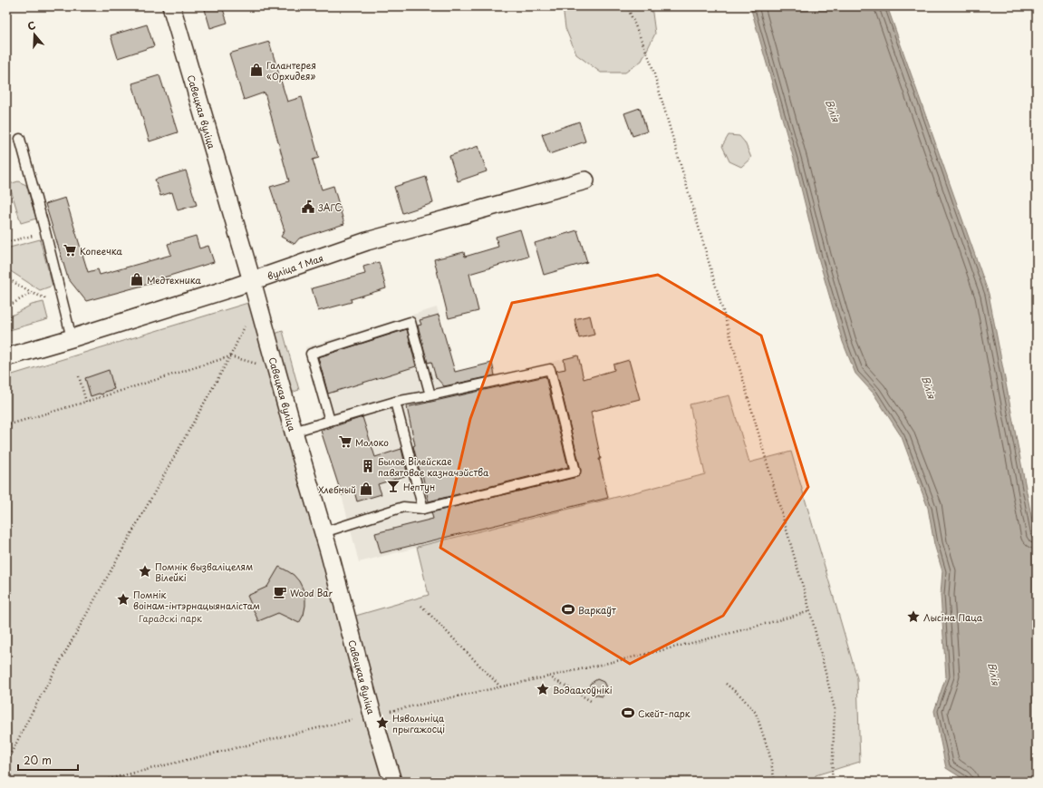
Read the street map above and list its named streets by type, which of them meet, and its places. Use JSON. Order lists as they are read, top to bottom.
{
  "streets": {
    "street": ["Савецкая вуліца", "вуліца 1 Мая"]
  },
  "crossings": [
    ["Савецкая вуліца", "вуліца 1 Мая"]
  ],
  "water": ["Вілія"],
  "parks": ["Гарадскі парк"],
  "places": {
    "shop": ["Галантерея «Орхидея»", "Медтехника", "Хлебный"],
    "public building": ["ЗАГС"],
    "supermarket": ["Копеечка", "Молоко"],
    "building": ["Былое Вілейскае павятовае казначэйства"],
    "bar": ["Нептун"],
    "place": [
      "Помнік вызваліцелям Вілейкі",
      "Помнік воінам-інтэрнацыяналістам",
      "Лысіна Паца",
      "Водаахоўнікі",
      "Нявольніца прыгажосці"
    ],
    "cafe": ["Wood Bar"],
    "sports": ["Варкаўт", "Скейт-парк"]
  },
  "scale_bar": "20 m",
  "north": "top"
}
